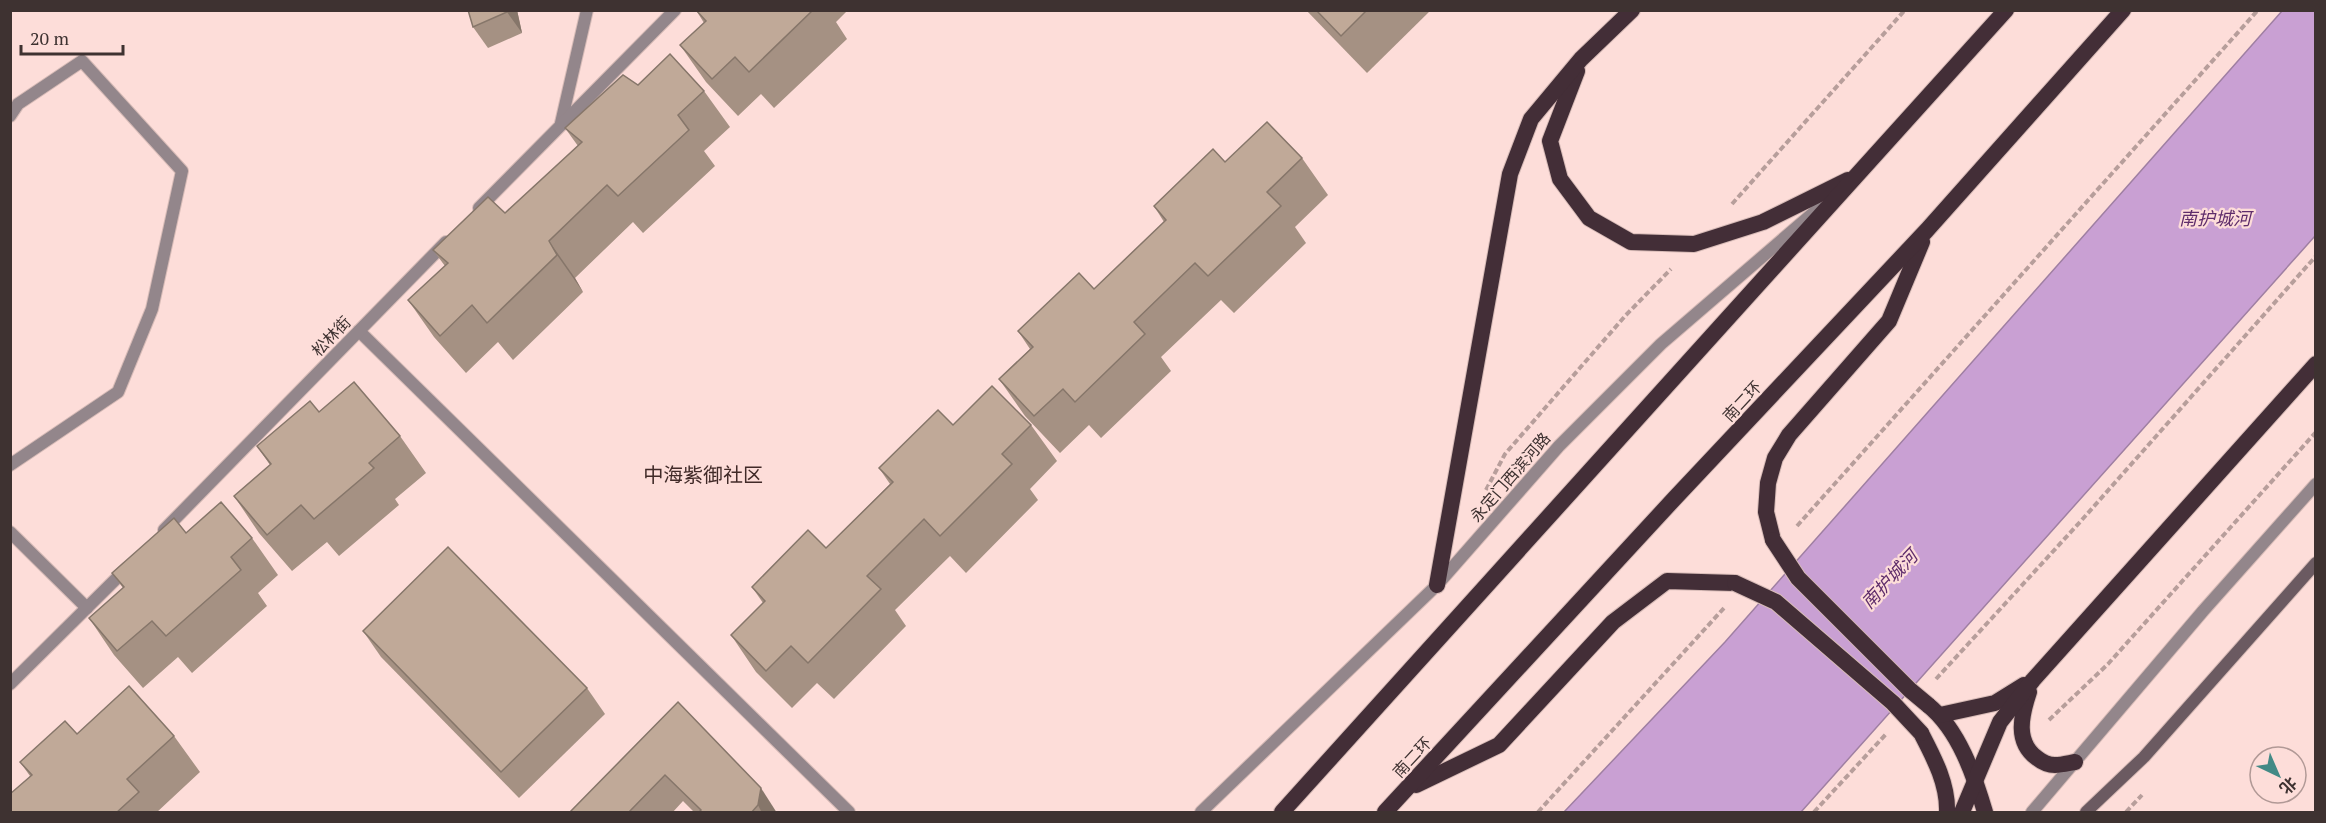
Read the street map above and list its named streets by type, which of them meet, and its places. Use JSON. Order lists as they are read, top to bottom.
{
  "streets": {
    "highway": ["南二环"],
    "street": ["松林街", "永定门西滨河路"]
  },
  "districts": ["中海紫御社区"],
  "water": ["南护城河"],
  "scale_bar": "20 m",
  "north": "bottom right"
}
